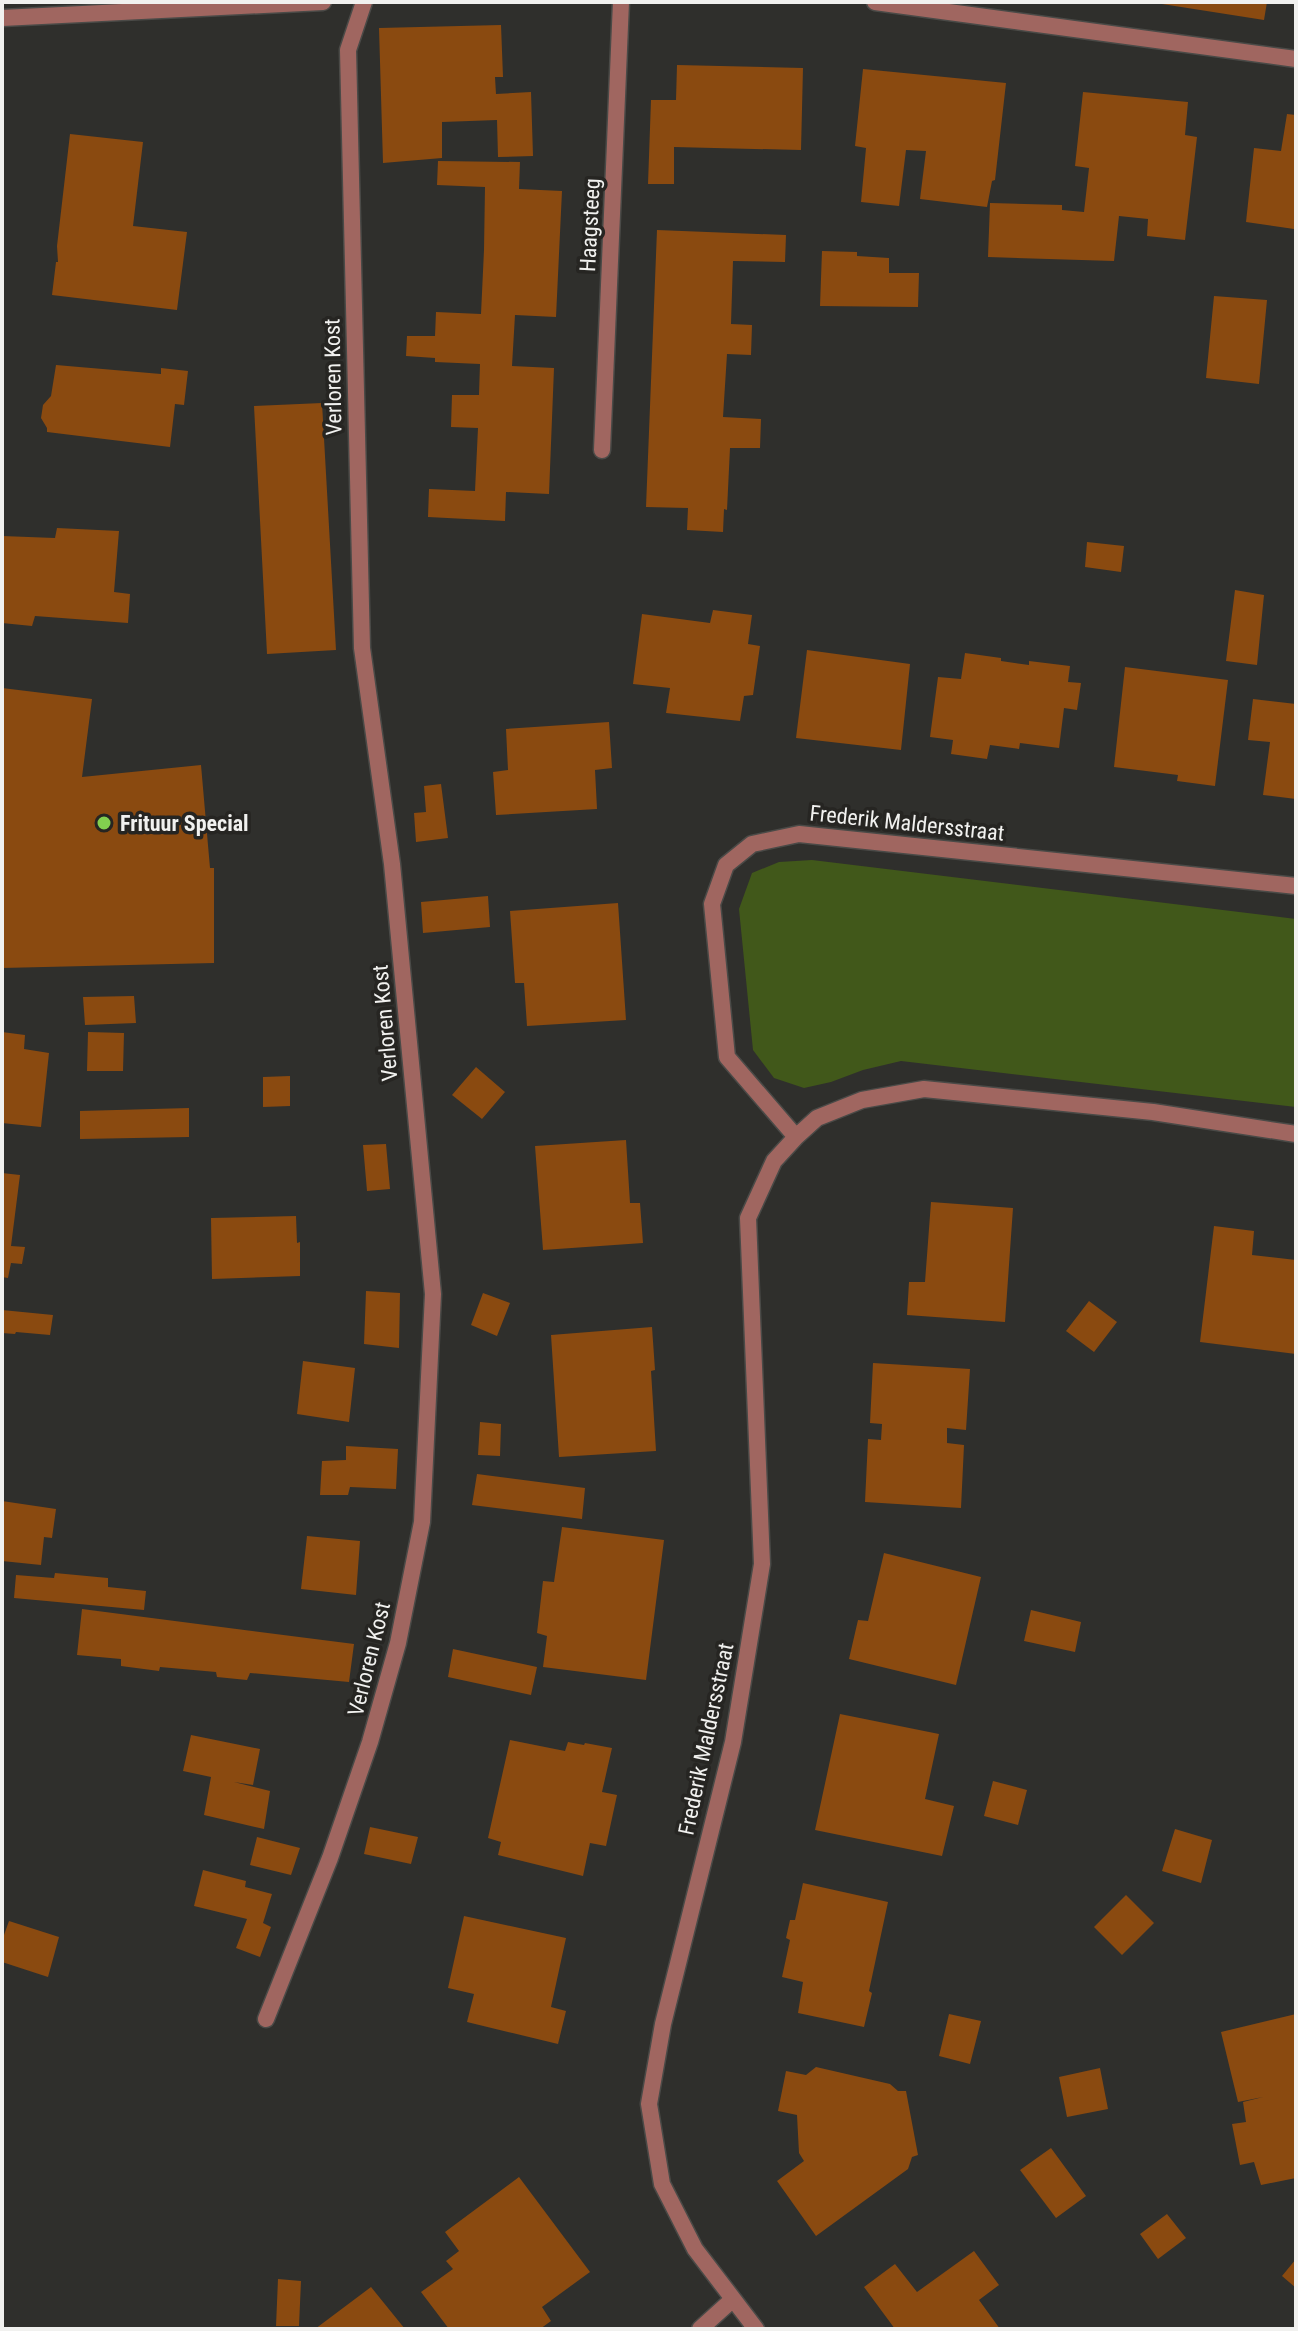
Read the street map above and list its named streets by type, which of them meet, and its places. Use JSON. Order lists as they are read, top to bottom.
{
  "streets": {
    "street": ["Haagsteeg", "Verloren Kost", "Frederik Maldersstraat"]
  },
  "places": ["Frituur Special"]
}
